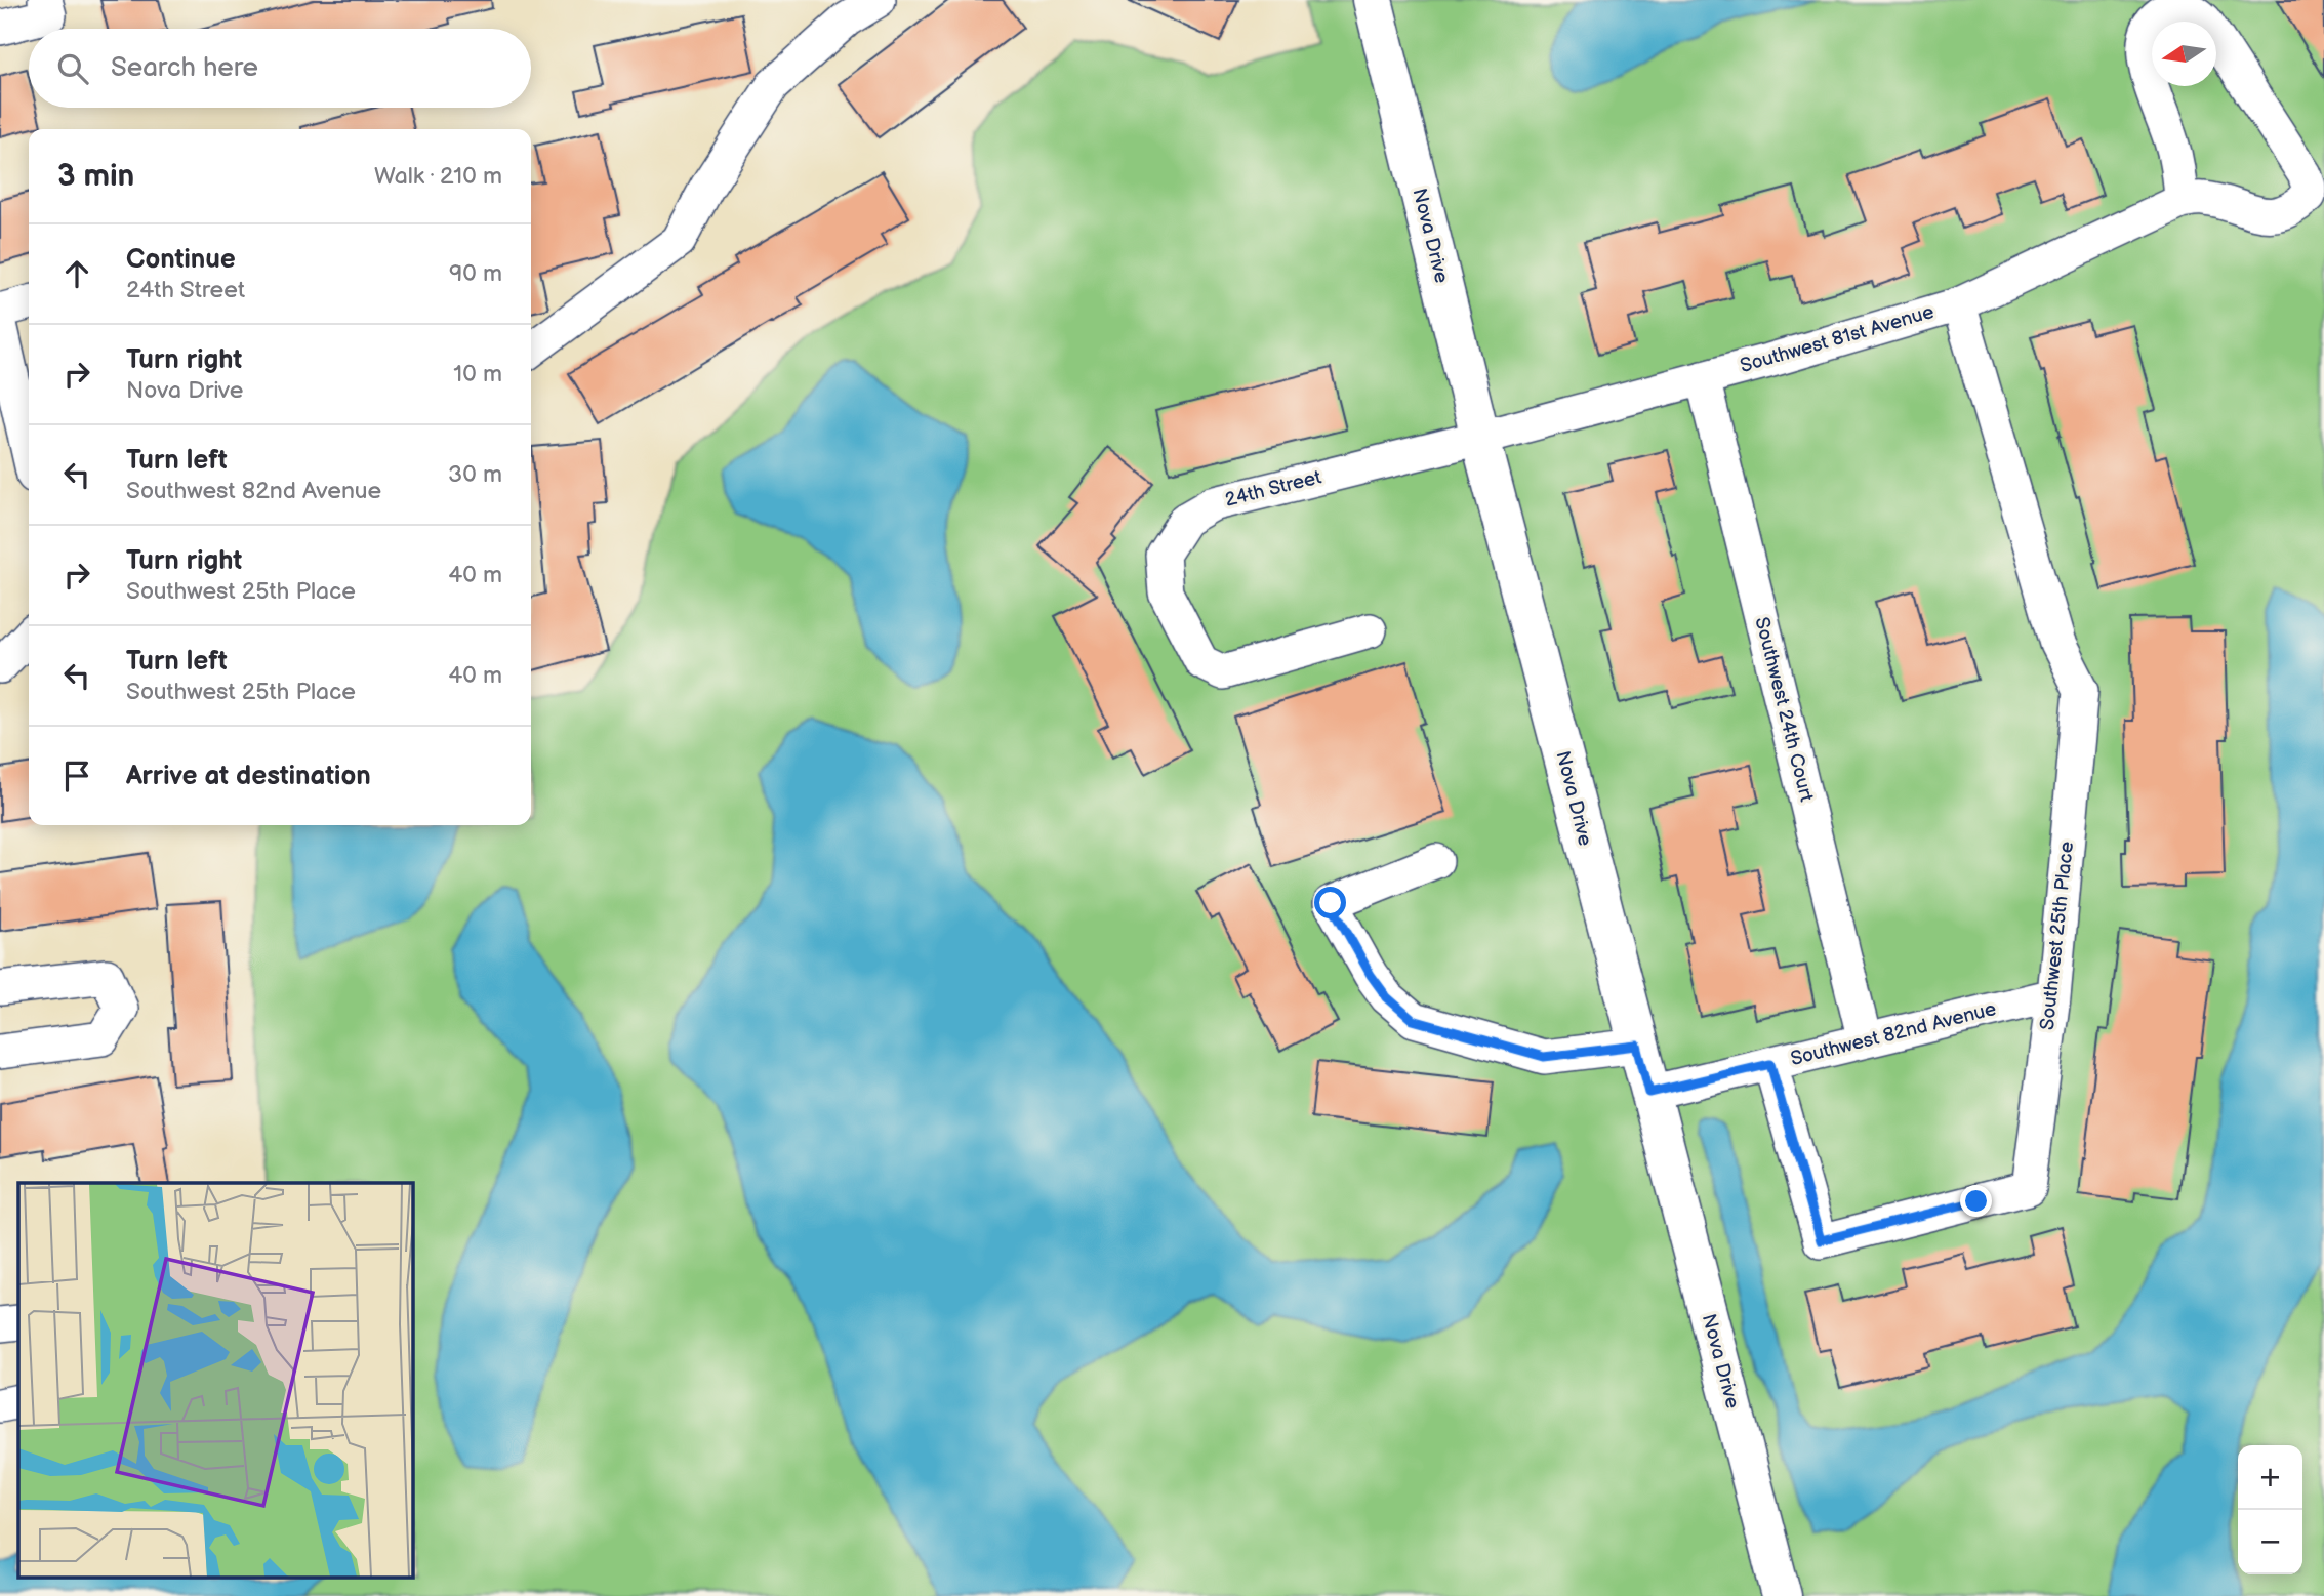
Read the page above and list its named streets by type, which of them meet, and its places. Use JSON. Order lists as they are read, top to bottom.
{
  "streets": {
    "street": [
      "Nova Drive",
      "Southwest 81st Avenue",
      "24th Street",
      "Southwest 24th Court",
      "Southwest 25th Place",
      "Southwest 82nd Avenue"
    ]
  },
  "crossings": [
    ["Nova Drive", "Southwest 81st Avenue"],
    ["Nova Drive", "24th Street"],
    ["Nova Drive", "Southwest 82nd Avenue"],
    ["Southwest 81st Avenue", "24th Street"],
    ["Southwest 81st Avenue", "Southwest 24th Court"],
    ["Southwest 81st Avenue", "Southwest 25th Place"],
    ["Southwest 24th Court", "Southwest 82nd Avenue"],
    ["Southwest 25th Place", "Southwest 82nd Avenue"]
  ],
  "north": "left",
  "page": {
    "search": "Search here",
    "heading": ["3 min", "Walk · 210 m"],
    "list": [
      ["Continue", "24th Street", "90 m"],
      ["Turn right", "Nova Drive", "10 m"],
      ["Turn left", "Southwest 82nd Avenue", "30 m"],
      ["Turn right", "Southwest 25th Place", "40 m"],
      ["Turn left", "Southwest 25th Place", "40 m"],
      "Arrive at destination"
    ],
    "map_buttons": ["+", "−"]
  }
}
